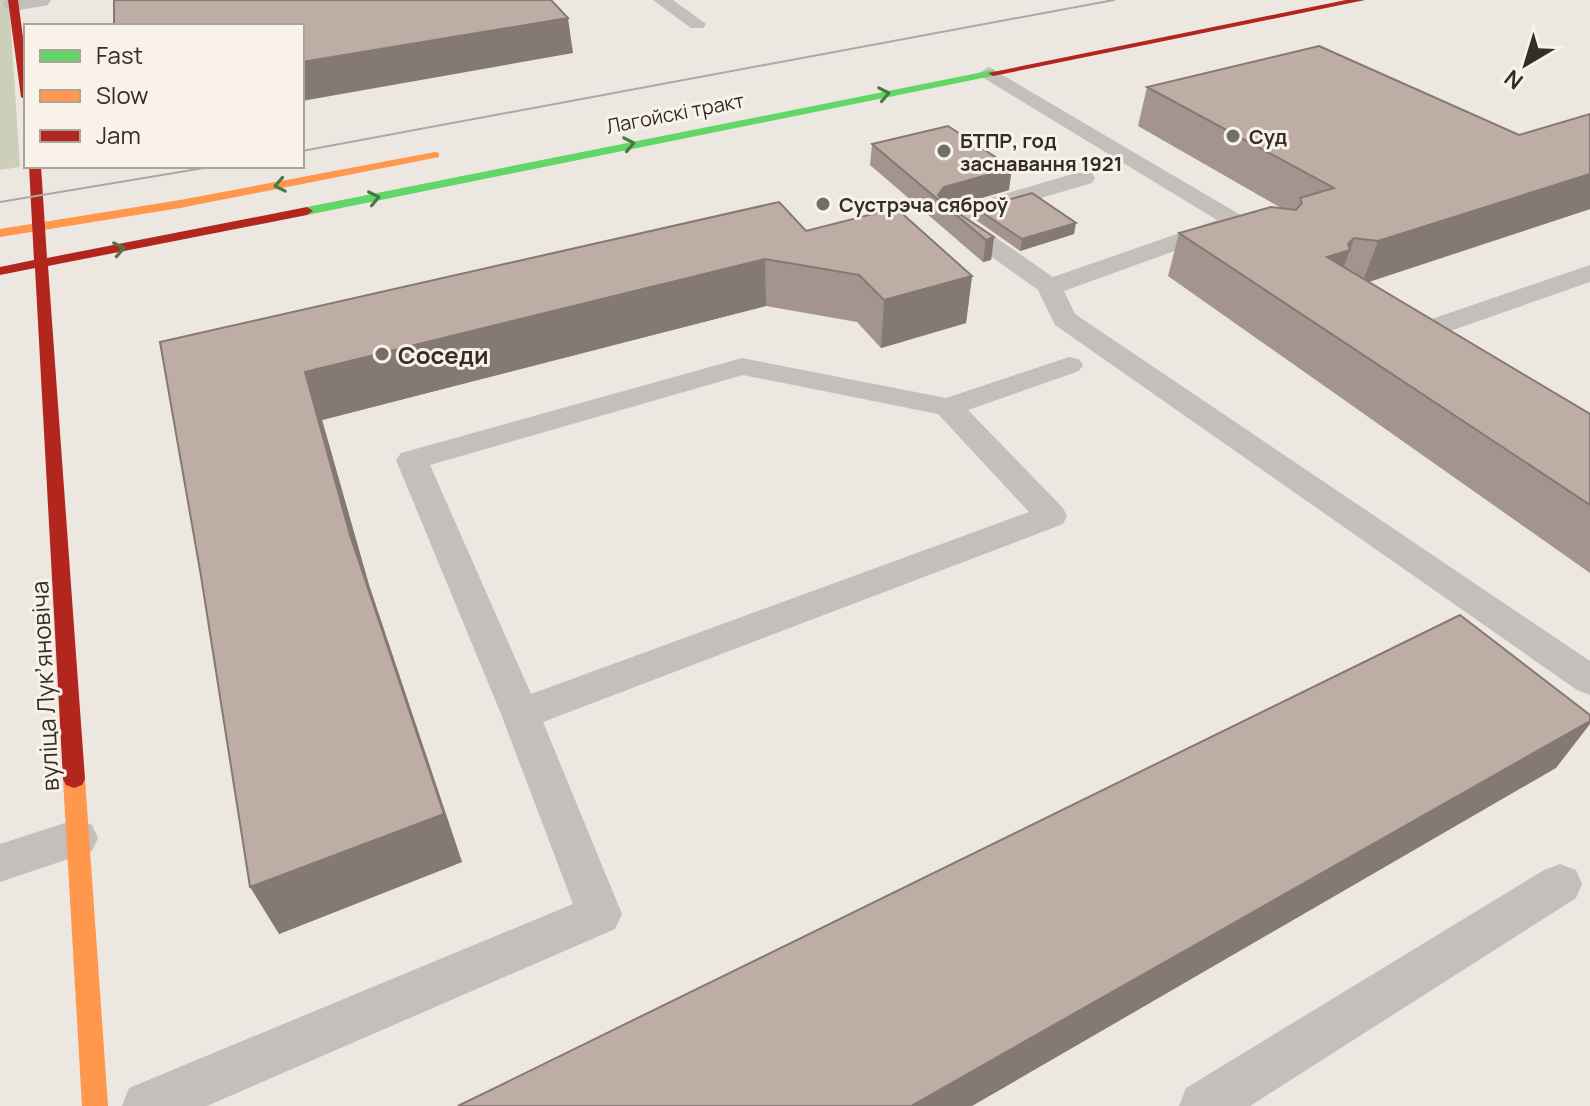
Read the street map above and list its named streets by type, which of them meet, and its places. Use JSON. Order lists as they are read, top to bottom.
{
  "streets": {
    "main road": ["Лагойскі тракт", "вуліца Лукʼяновіча"]
  },
  "crossings": [
    ["Лагойскі тракт", "вуліца Лукʼяновіча"]
  ],
  "places": [
    "Суд",
    "БТПР, год заснавання 1921",
    "Сустрэча сяброў",
    "Соседи"
  ],
  "legend": ["Fast", "Slow", "Jam"],
  "north": "bottom left"
}
